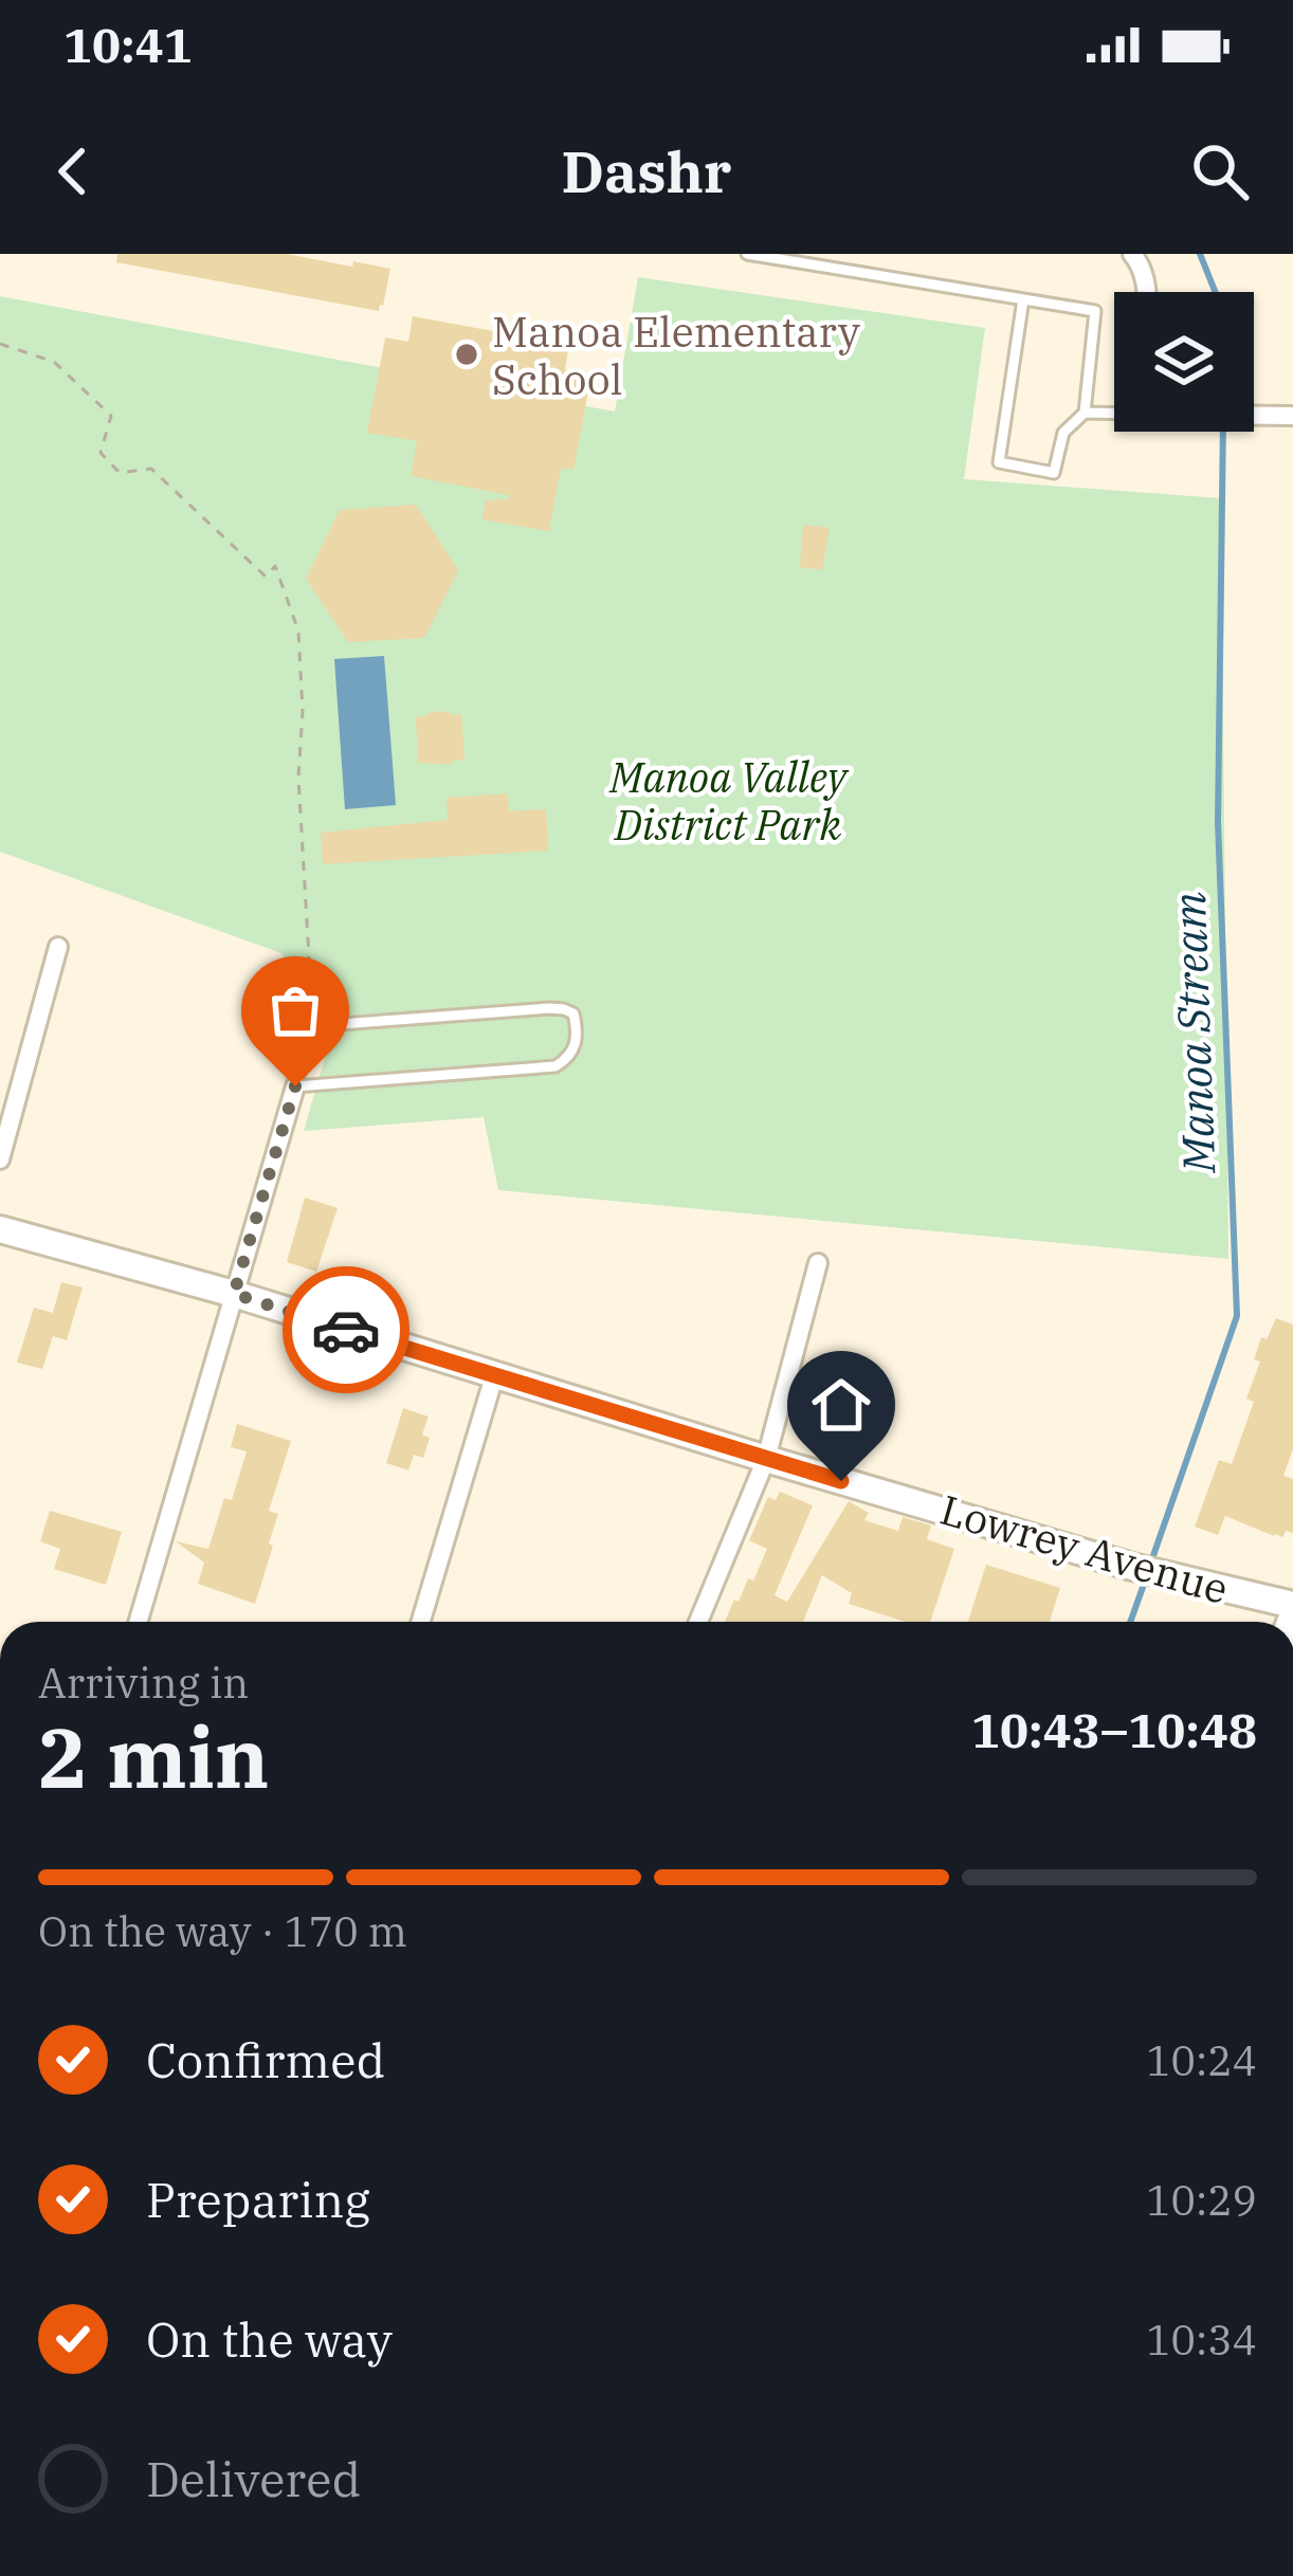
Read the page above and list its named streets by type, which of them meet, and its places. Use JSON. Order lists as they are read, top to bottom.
{
  "streets": {
    "street": ["Lowrey Avenue"]
  },
  "water": ["Manoa Stream"],
  "parks": ["Manoa Valley District Park"],
  "places": ["Manoa Elementary School"],
  "page": {
    "status": "10:41",
    "header": "Dashr",
    "heading": ["2 min", "Arriving in", "10:43–10:48"],
    "bar": "On the way · 170 m",
    "list": [
      ["Confirmed", "10:24"],
      ["Preparing", "10:29"],
      ["On the way", "10:34"],
      "Delivered"
    ]
  }
}
